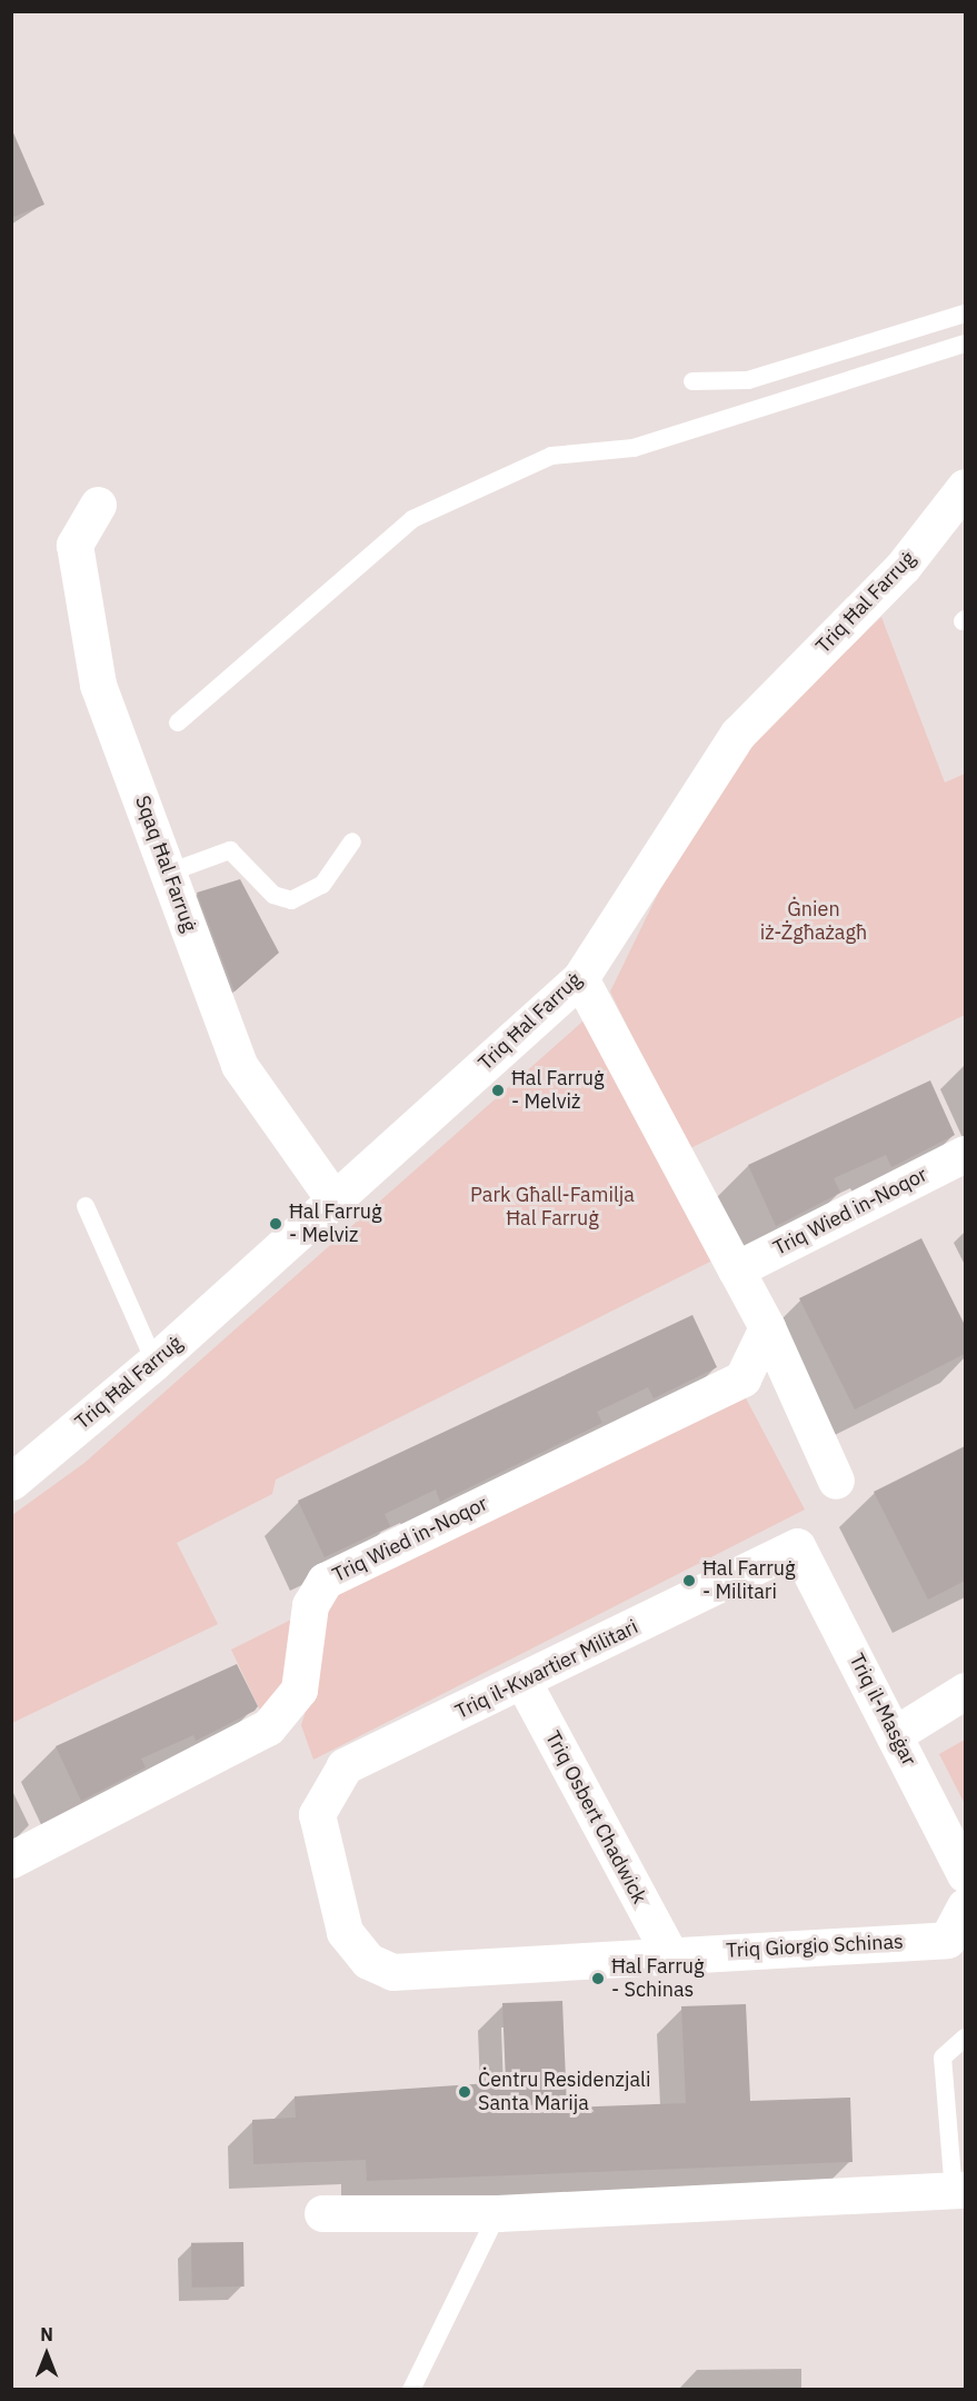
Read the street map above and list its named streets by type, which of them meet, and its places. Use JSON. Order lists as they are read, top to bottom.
{
  "streets": {
    "street": [
      "Triq Ħal Farruġ",
      "Sqaq Ħal Farruġ",
      "Triq Wied in-Noqor",
      "Triq il-Kwartier Militari",
      "Triq il-Masġar",
      "Triq Osbert Chadwick",
      "Triq Giorgio Schinas"
    ]
  },
  "crossings": [
    ["Triq Ħal Farruġ", "Sqaq Ħal Farruġ"],
    ["Triq il-Kwartier Militari", "Triq il-Masġar"],
    ["Triq il-Kwartier Militari", "Triq Osbert Chadwick"],
    ["Triq il-Kwartier Militari", "Triq Giorgio Schinas"],
    ["Triq Osbert Chadwick", "Triq Giorgio Schinas"]
  ],
  "parks": ["Ġnien iż-Żgħażagħ", "Park Għall-Familja Ħal Farruġ"],
  "places": [
    "Ħal Farruġ - Melviż",
    "Ħal Farruġ - Melviz",
    "Ħal Farruġ - Militari",
    "Ħal Farruġ - Schinas",
    "Ċentru Residenzjali Santa Marija"
  ],
  "north": "top"
}
